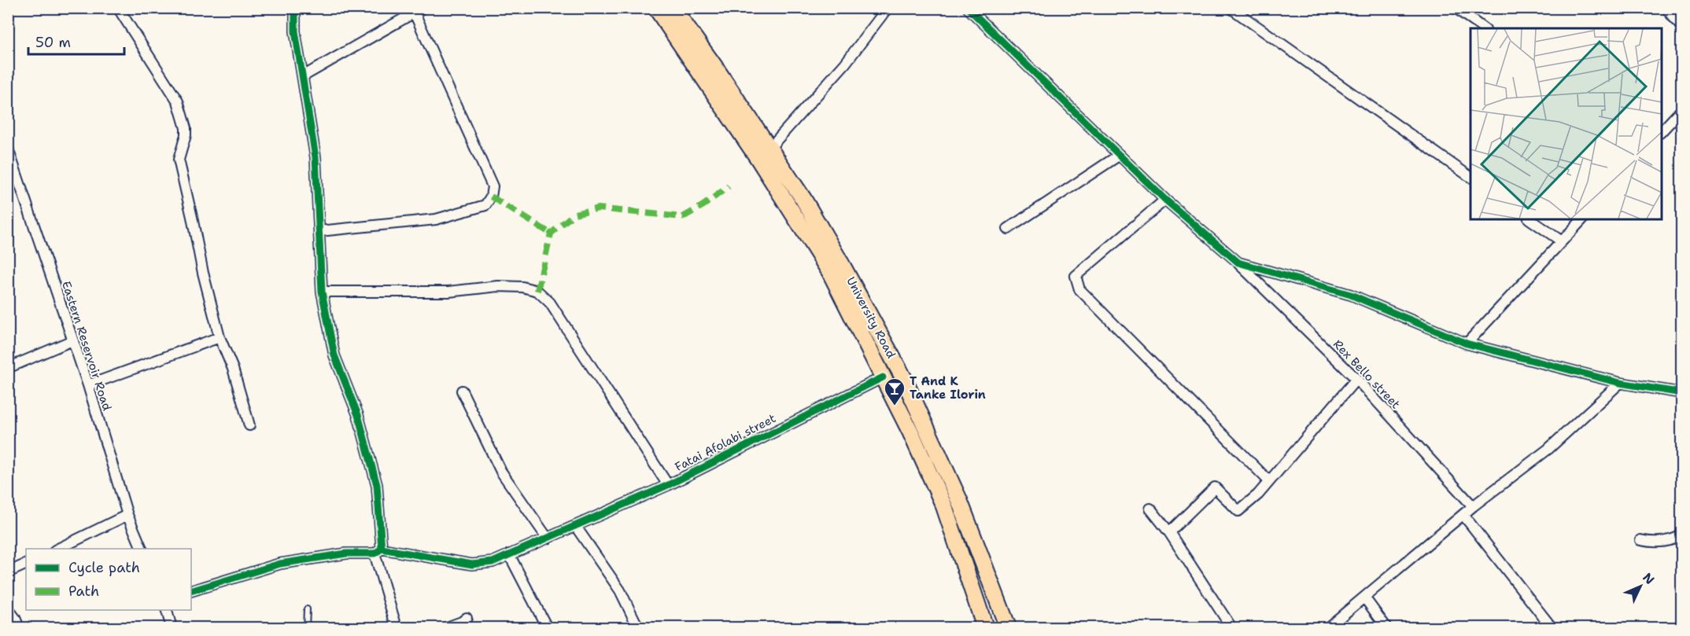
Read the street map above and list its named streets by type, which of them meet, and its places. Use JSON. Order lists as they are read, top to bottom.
{
  "streets": {
    "main road": ["University Road"],
    "street": ["Eastern Reservoir Road", "Rex Bello street", "Fatai Afolabi street"]
  },
  "crossings": [
    ["University Road", "Fatai Afolabi street"]
  ],
  "places": {
    "bar": ["T And K Tanke Ilorin"]
  },
  "legend": ["Cycle path", "Path"],
  "scale_bar": "50 m",
  "north": "top right"
}
